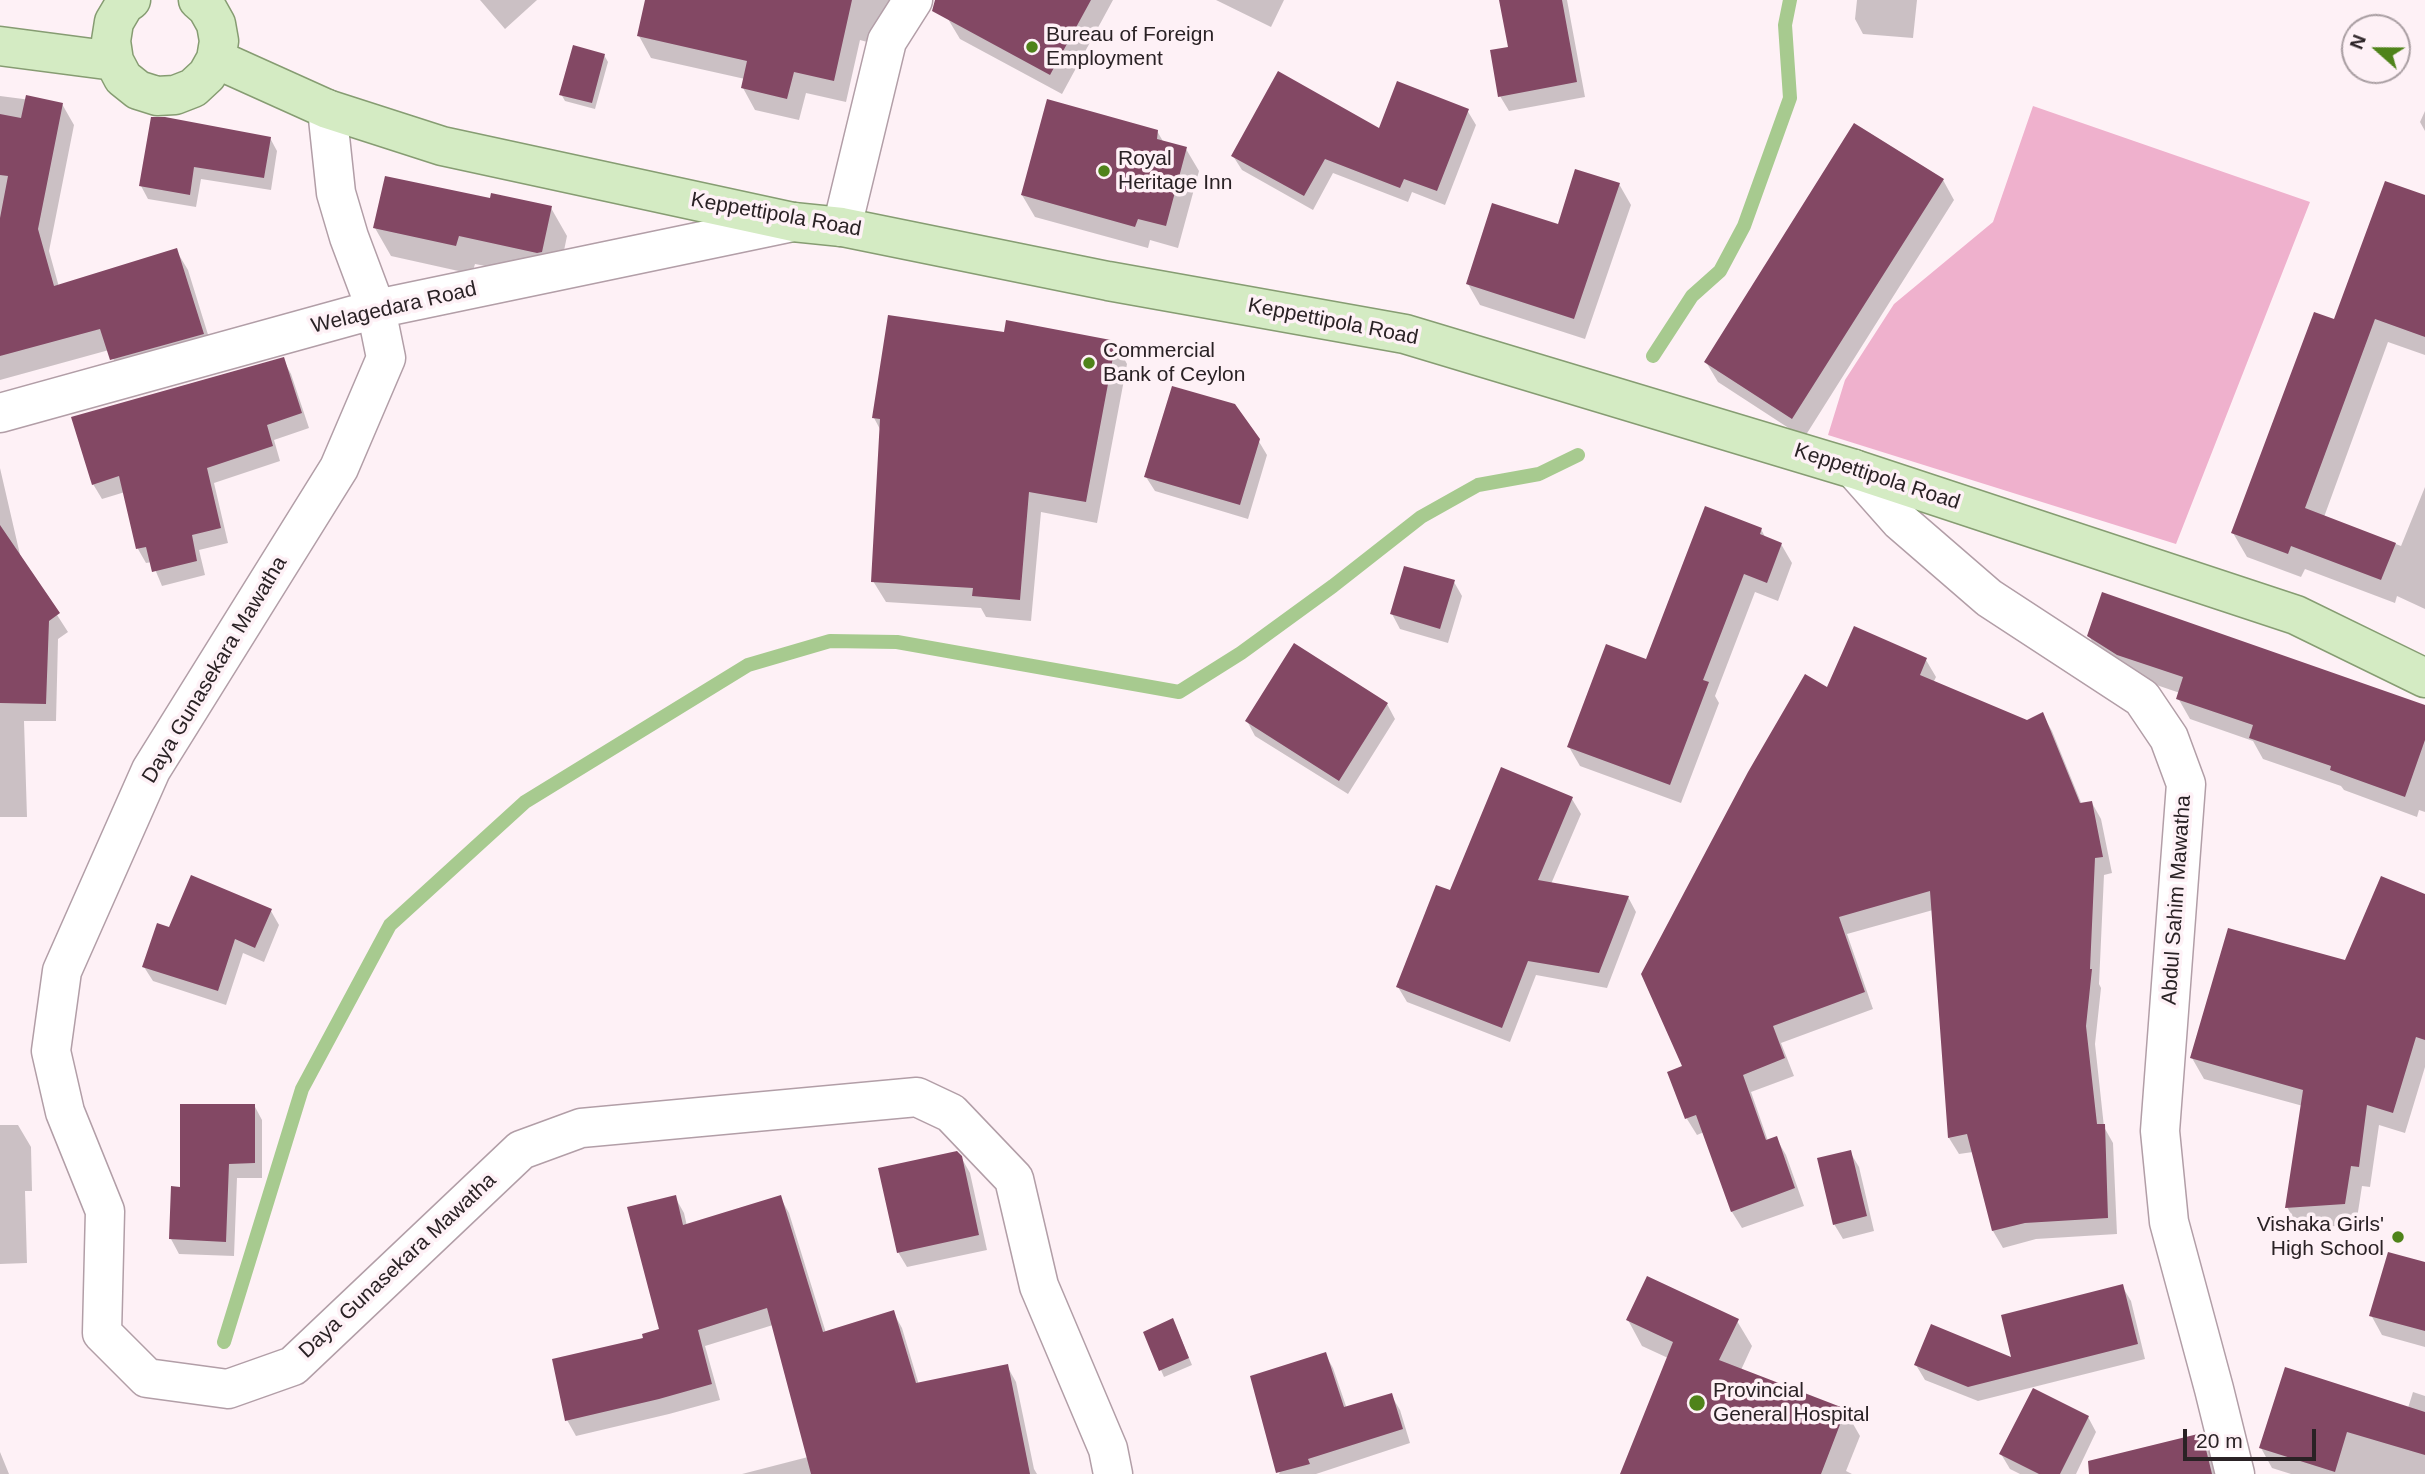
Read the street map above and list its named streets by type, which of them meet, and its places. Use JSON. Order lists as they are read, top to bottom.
{
  "streets": {
    "main road": ["Keppettipola Road"],
    "street": ["Welagedara Road", "Daya Gunasekara Mawatha", "Abdul Sahim Mawatha"]
  },
  "crossings": [
    ["Keppettipola Road", "Welagedara Road"],
    ["Keppettipola Road", "Daya Gunasekara Mawatha"],
    ["Keppettipola Road", "Abdul Sahim Mawatha"],
    ["Welagedara Road", "Daya Gunasekara Mawatha"]
  ],
  "places": [
    "Bureau of Foreign Employment",
    "Royal Heritage Inn",
    "Commercial Bank of Ceylon",
    "Vishaka Girls' High School",
    "Provincial General Hospital"
  ],
  "scale_bar": "20 m",
  "north": "left"
}
